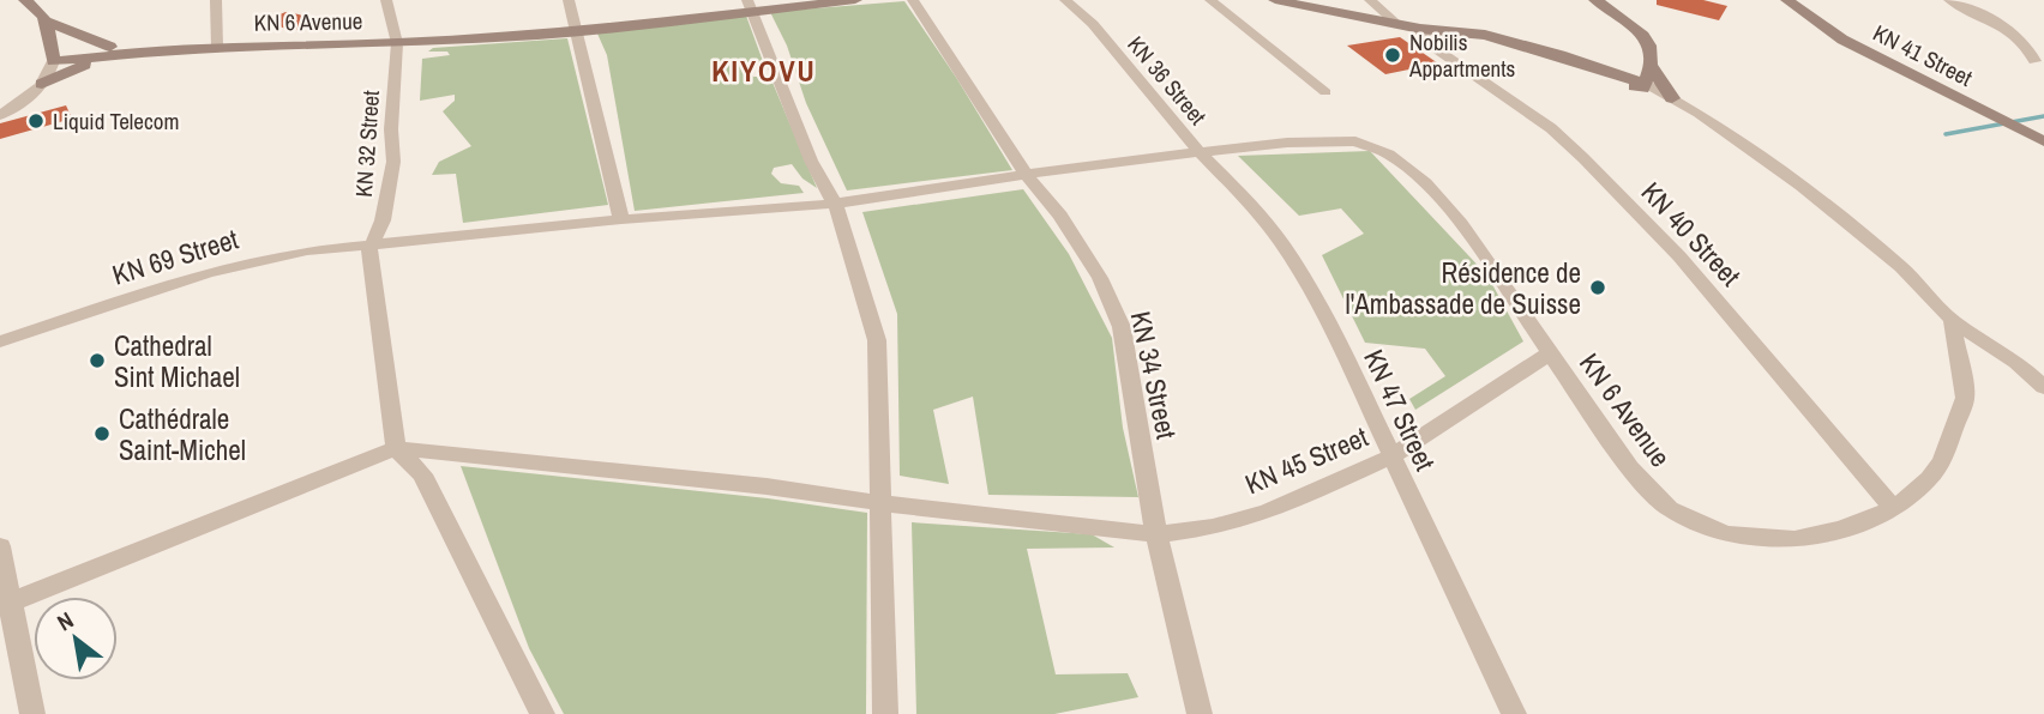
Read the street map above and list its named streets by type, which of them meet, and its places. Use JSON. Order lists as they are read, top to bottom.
{
  "streets": {
    "main road": ["KN 6 Avenue", "KN 41 Street"],
    "street": [
      "KN 36 Street",
      "KN 32 Street",
      "KN 40 Street",
      "KN 69 Street",
      "KN 34 Street",
      "KN 47 Street",
      "KN 45 Street"
    ]
  },
  "crossings": [
    ["KN 6 Avenue", "KN 36 Street"],
    ["KN 6 Avenue", "KN 32 Street"],
    ["KN 6 Avenue", "KN 40 Street"],
    ["KN 6 Avenue", "KN 69 Street"],
    ["KN 6 Avenue", "KN 34 Street"],
    ["KN 6 Avenue", "KN 47 Street"],
    ["KN 6 Avenue", "KN 45 Street"],
    ["KN 36 Street", "KN 47 Street"],
    ["KN 32 Street", "KN 69 Street"],
    ["KN 34 Street", "KN 45 Street"],
    ["KN 47 Street", "KN 45 Street"]
  ],
  "districts": ["KIYOVU"],
  "places": [
    "Nobilis Appartments",
    "Liquid Telecom",
    "Résidence de l'Ambassade de Suisse",
    "Cathedral Sint Michael",
    "Cathédrale Saint-Michel"
  ],
  "north": "top left"
}
